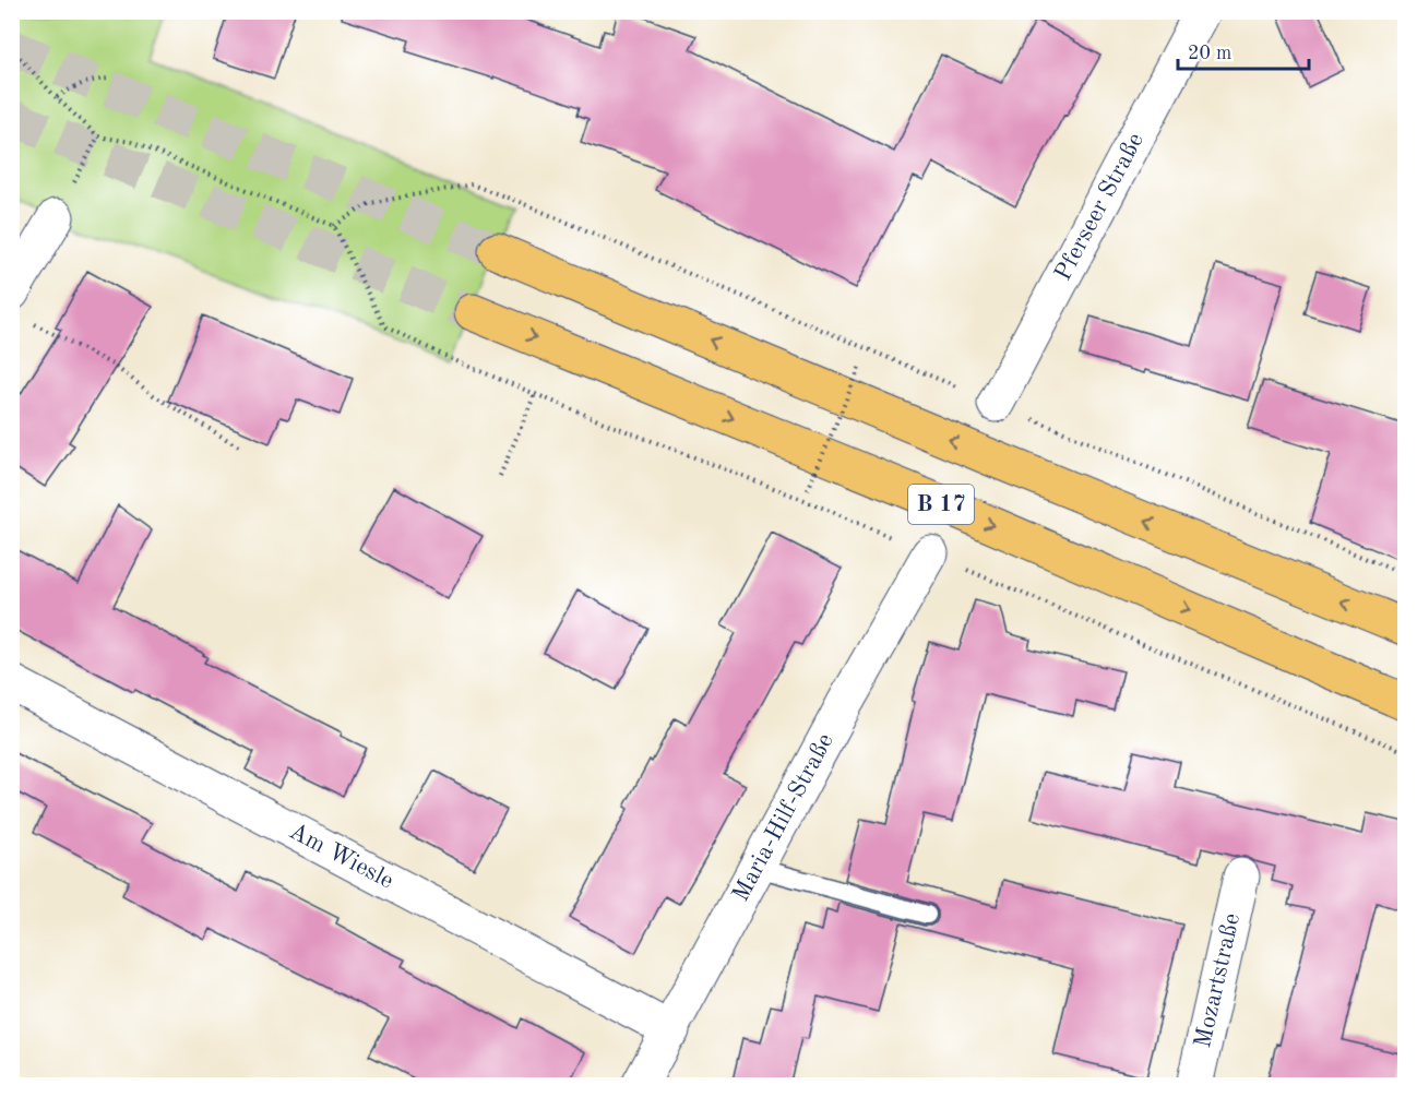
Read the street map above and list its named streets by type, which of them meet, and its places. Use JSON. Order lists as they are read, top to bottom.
{
  "streets": {
    "highway": ["B 17"],
    "street": [
      "Pferseer Straße",
      "Maria-Hilf-Straße",
      "Am Wiesle",
      "Mozartstraße"
    ]
  },
  "crossings": [
    ["Maria-Hilf-Straße", "Am Wiesle"]
  ],
  "scale_bar": "20 m"
}
